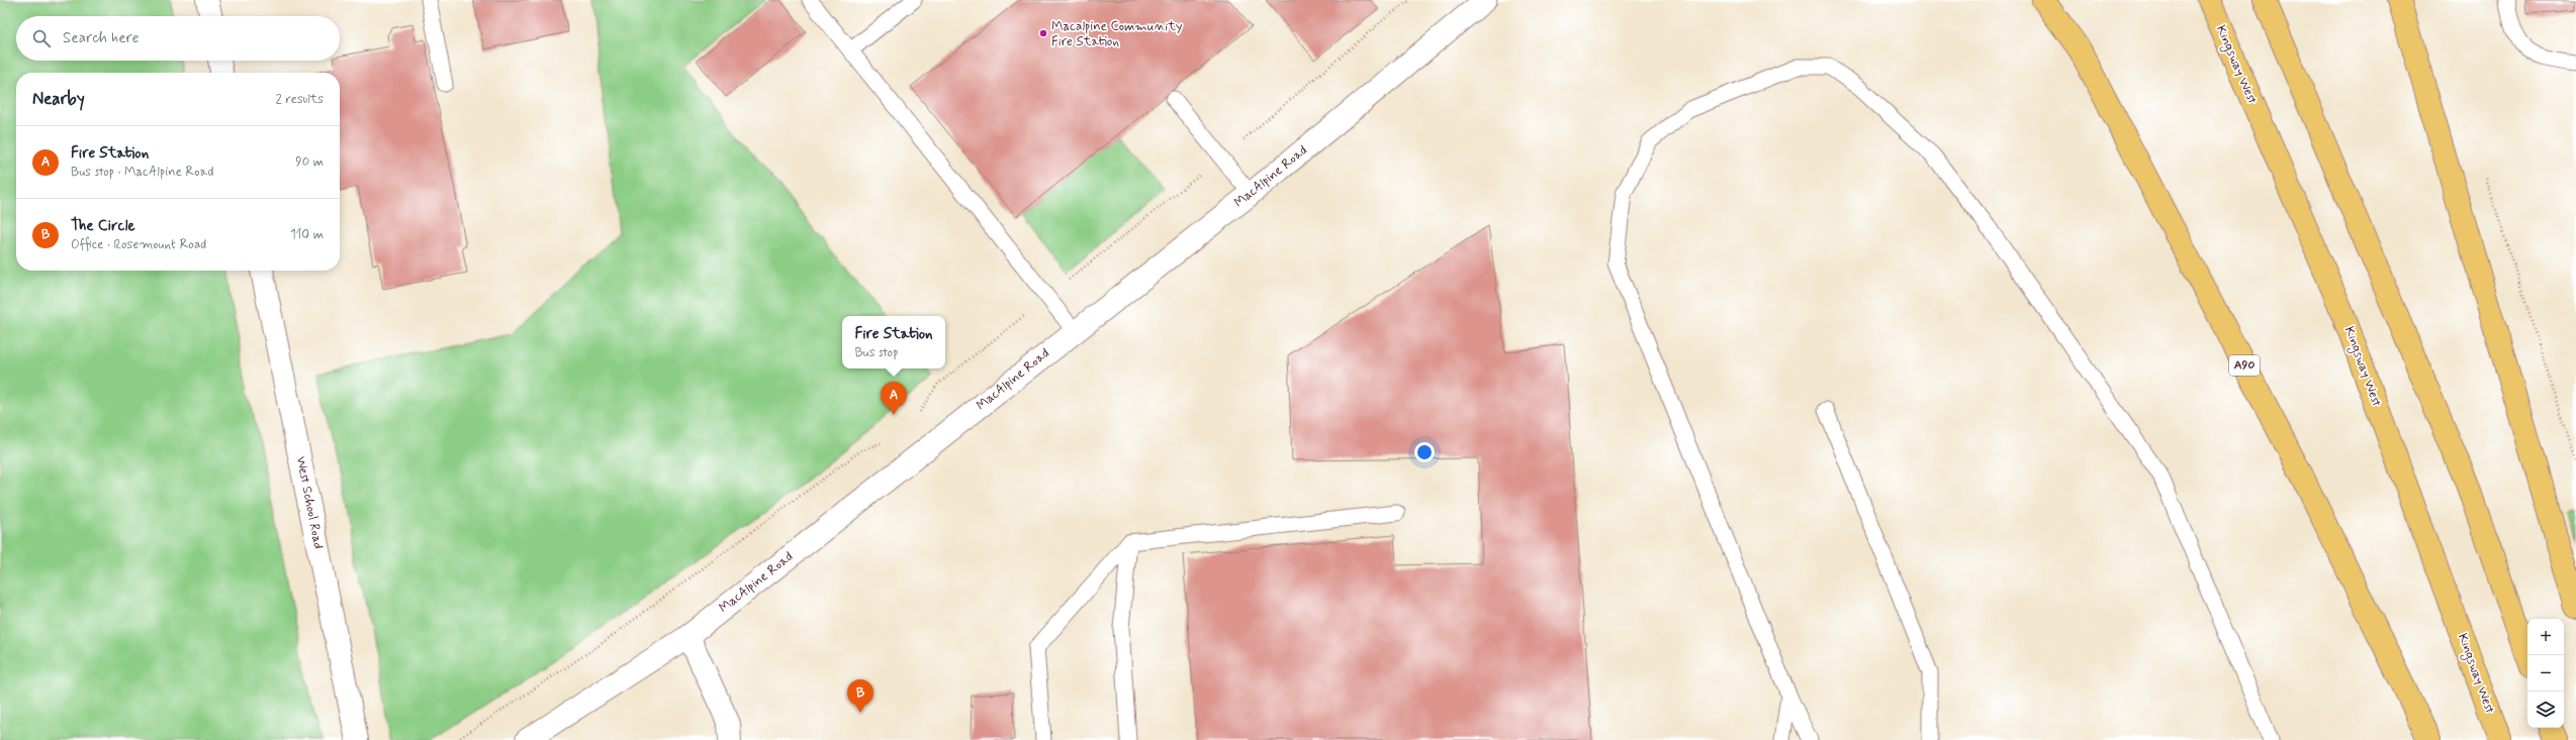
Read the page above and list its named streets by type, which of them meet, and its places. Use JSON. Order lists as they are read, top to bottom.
{
  "streets": {
    "highway": ["Kingsway West", "A90"],
    "street": ["MacAlpine Road", "West School Road"]
  },
  "places": ["Macalpine Community Fire Station"],
  "page": {
    "search": "Search here",
    "heading": ["Nearby", "2 results"],
    "list": [
      {
        "mark": "A",
        "name": "Fire Station",
        "note": "Bus stop · MacAlpine Road",
        "value": "90 m"
      },
      {
        "mark": "B",
        "name": "The Circle",
        "note": "Office · Rosemount Road",
        "value": "110 m"
      }
    ],
    "popup": ["Fire Station", "Bus stop"],
    "pins": ["A", "B"],
    "map_buttons": ["+", "−"]
  }
}
